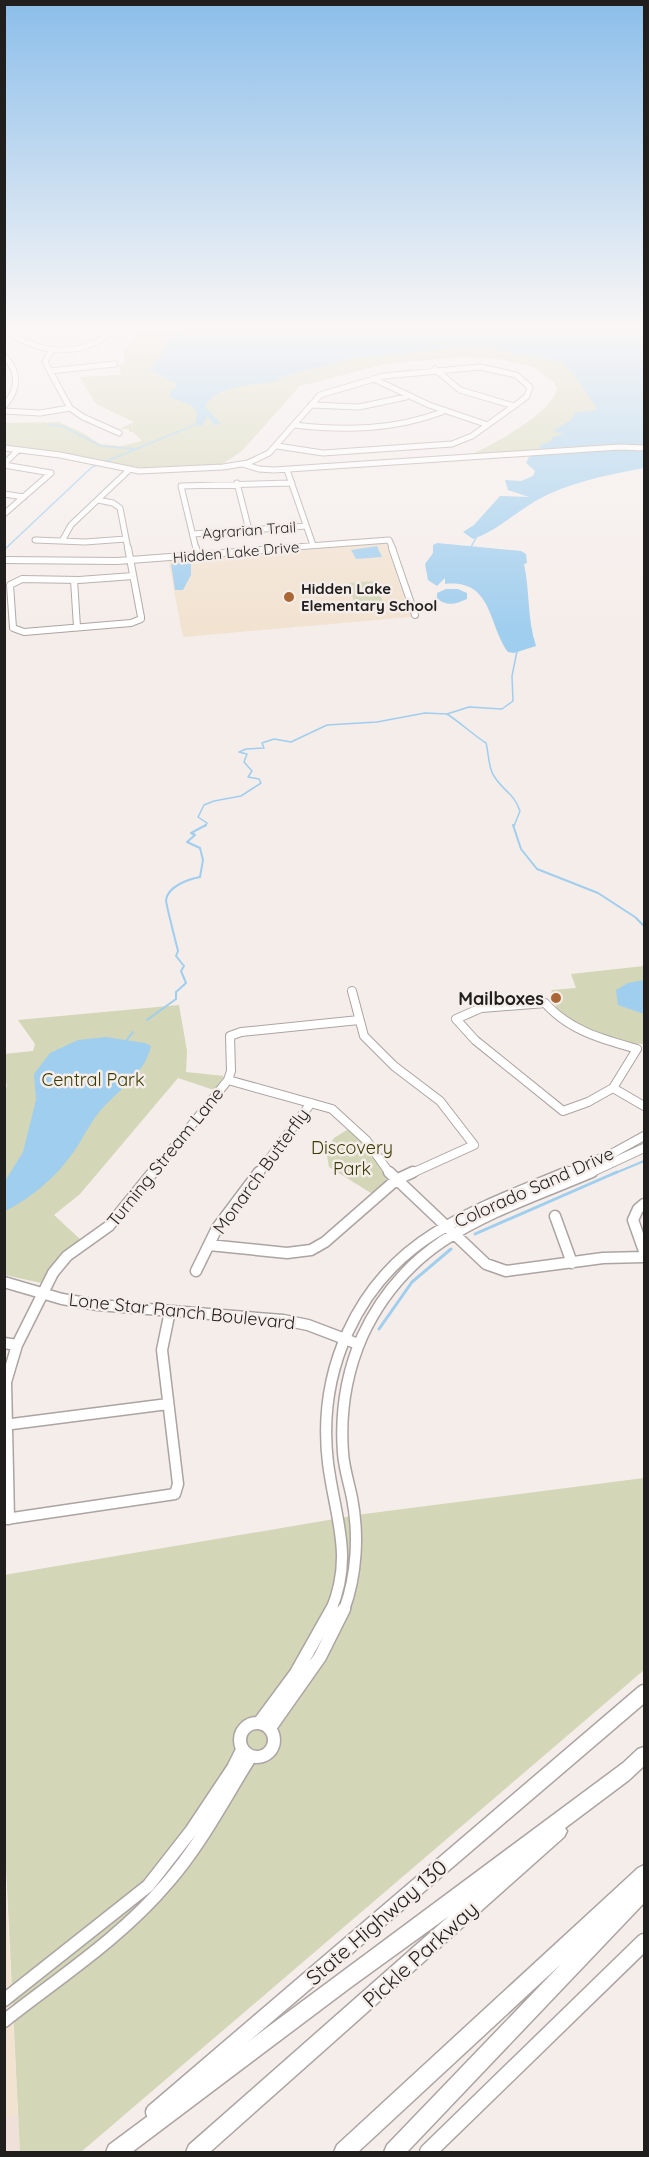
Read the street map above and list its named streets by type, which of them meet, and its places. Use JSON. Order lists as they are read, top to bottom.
{
  "streets": {
    "highway": ["Pickle Parkway"],
    "main road": ["State Highway 130"],
    "street": [
      "Agrarian Trail",
      "Hidden Lake Drive",
      "Turning Stream Lane",
      "Monarch Butterfly",
      "Colorado Sand Drive",
      "Lone Star Ranch Boulevard"
    ]
  },
  "crossings": [
    ["Turning Stream Lane", "Lone Star Ranch Boulevard"],
    ["Colorado Sand Drive", "Lone Star Ranch Boulevard"]
  ],
  "parks": ["Central Park", "Discovery Park"],
  "places": ["Hidden Lake Elementary School", "Mailboxes"]
}
